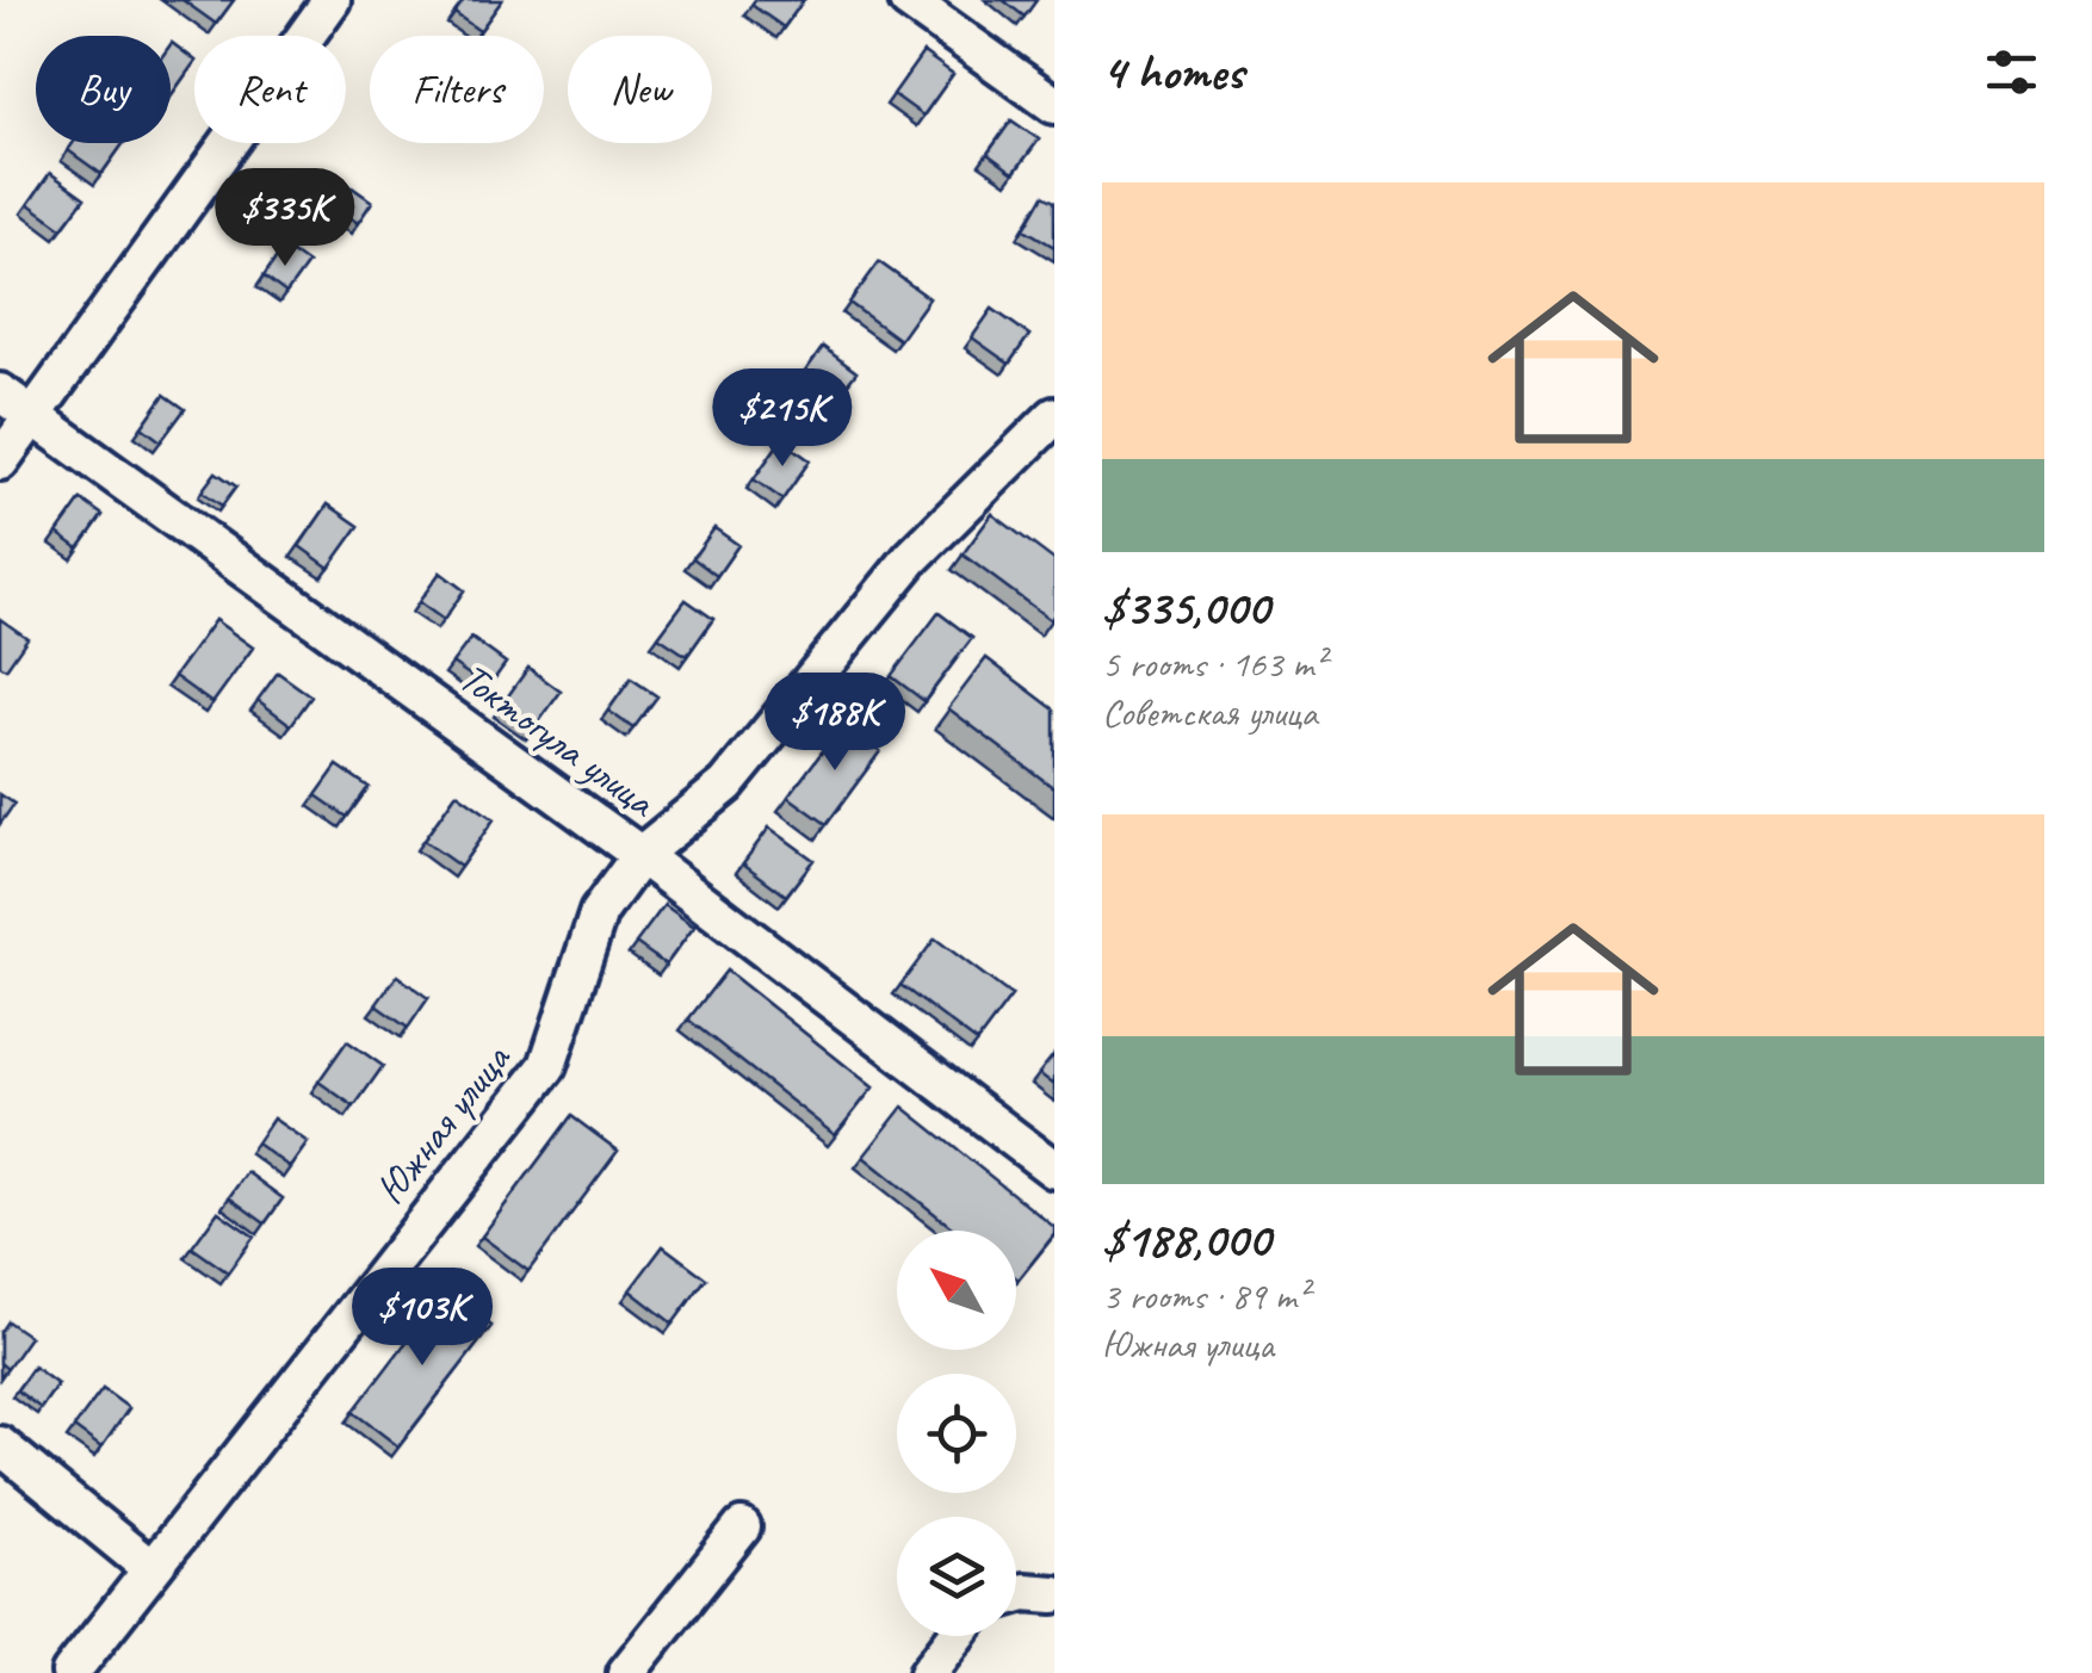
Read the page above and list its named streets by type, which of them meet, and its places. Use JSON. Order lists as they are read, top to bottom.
{
  "streets": {
    "street": ["Токтогула улица", "Южная улица"]
  },
  "crossings": [
    ["Токтогула улица", "Южная улица"]
  ],
  "north": "top left",
  "page": {
    "heading": "4 homes",
    "chip": [
      "Buy",
      "Rent",
      "Filters",
      "New"
    ],
    "list": [
      {
        "name": "$335,000",
        "note": "5 rooms · 163 m² · Советская улица"
      },
      {
        "name": "$188,000",
        "note": "3 rooms · 89 m² · Южная улица"
      }
    ],
    "price": [
      "$335K",
      "$215K",
      "$188K",
      "$103K"
    ]
  }
}
